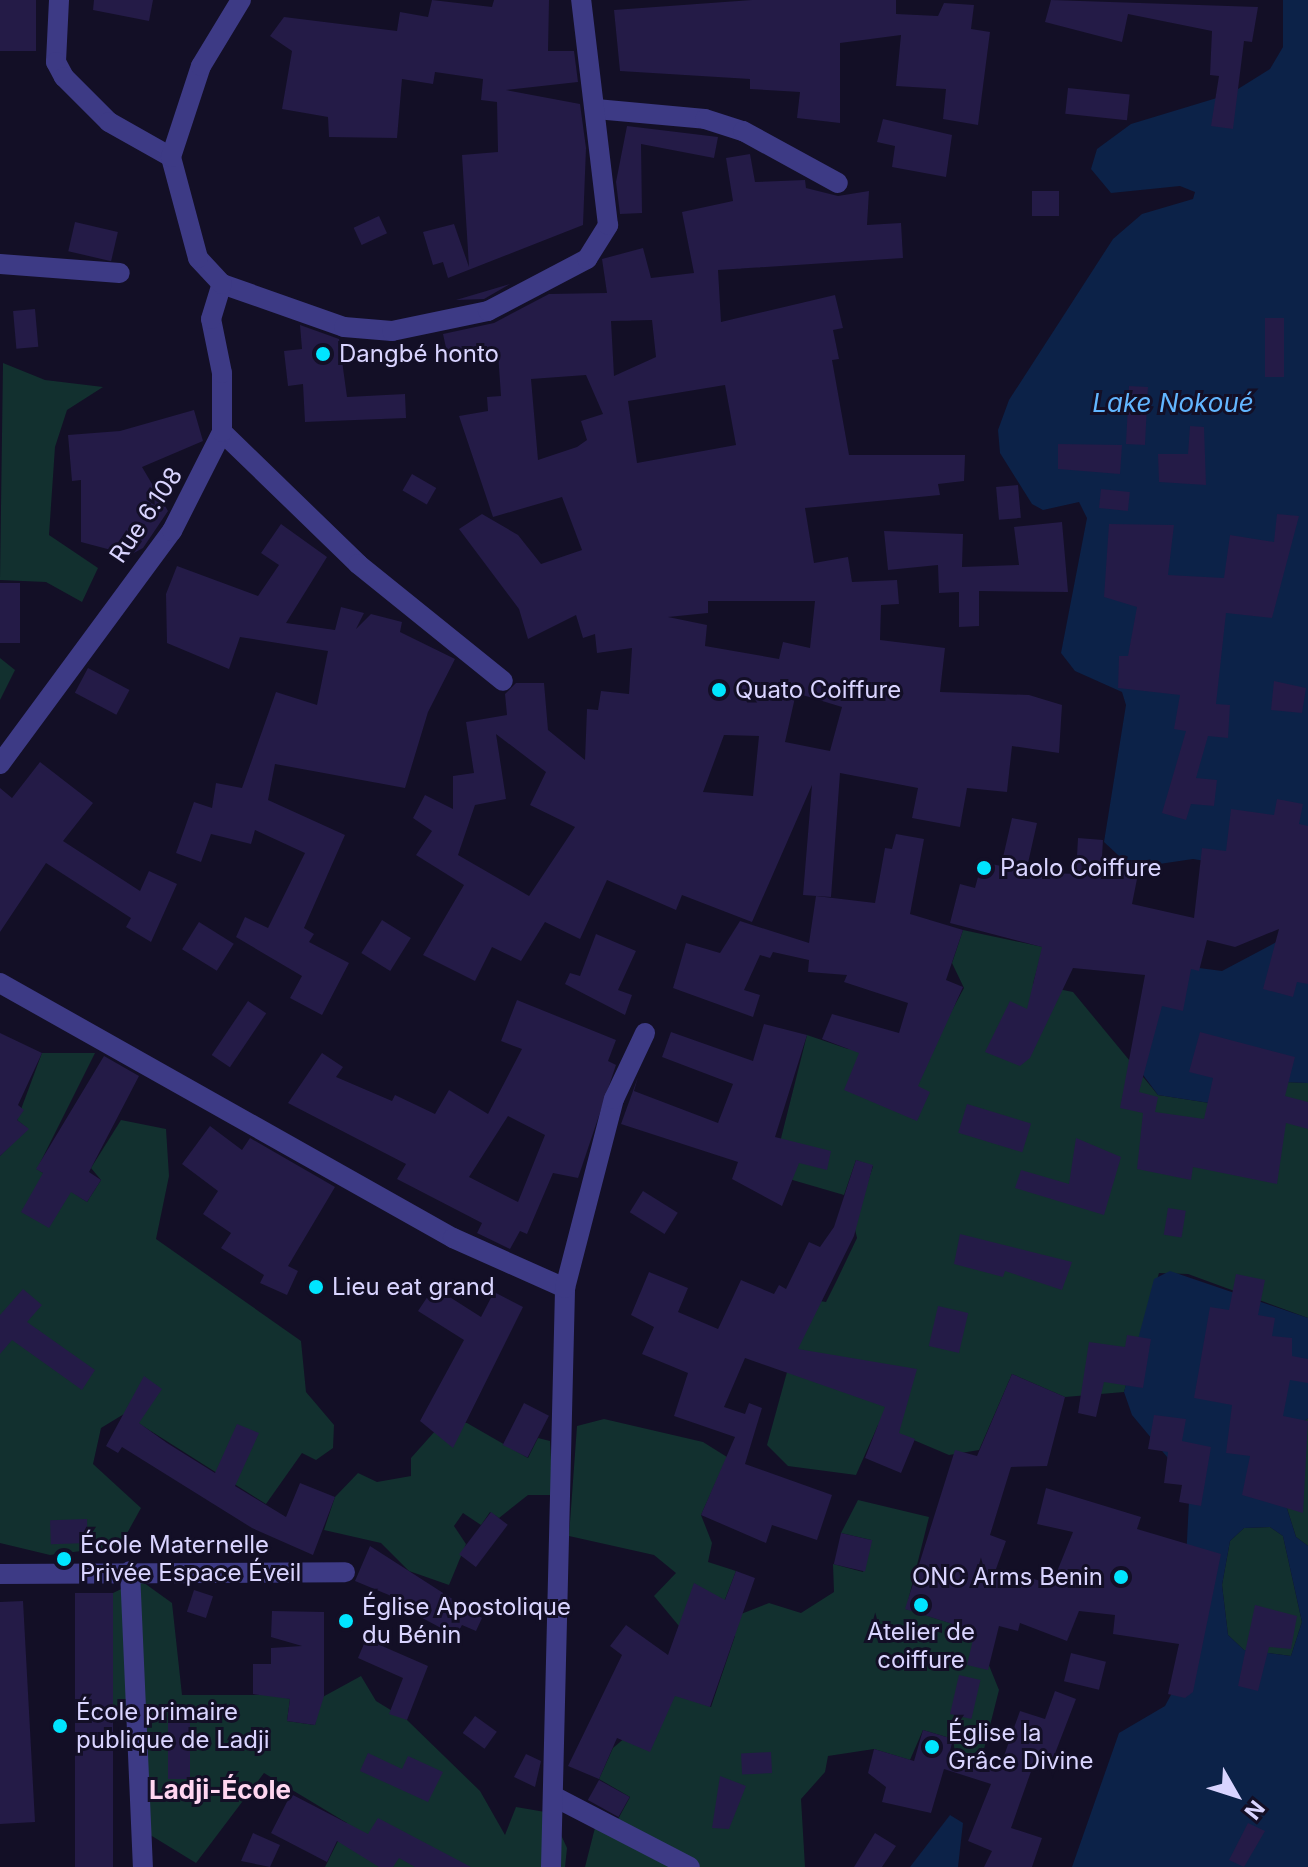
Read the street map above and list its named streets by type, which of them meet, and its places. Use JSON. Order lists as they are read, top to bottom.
{
  "streets": {
    "street": ["Rue 6.108"]
  },
  "districts": ["Ladji-École"],
  "water": ["Lake Nokoué"],
  "places": [
    "Dangbé honto",
    "Quato Coiffure",
    "Paolo Coiffure",
    "Lieu eat grand",
    "École Maternelle Privée Espace Éveil",
    "ONC Arms Benin",
    "Atelier de coiffure",
    "Église Apostolique du Bénin",
    "École primaire publique de Ladji",
    "Église la Grâce Divine"
  ],
  "north": "bottom right"
}
